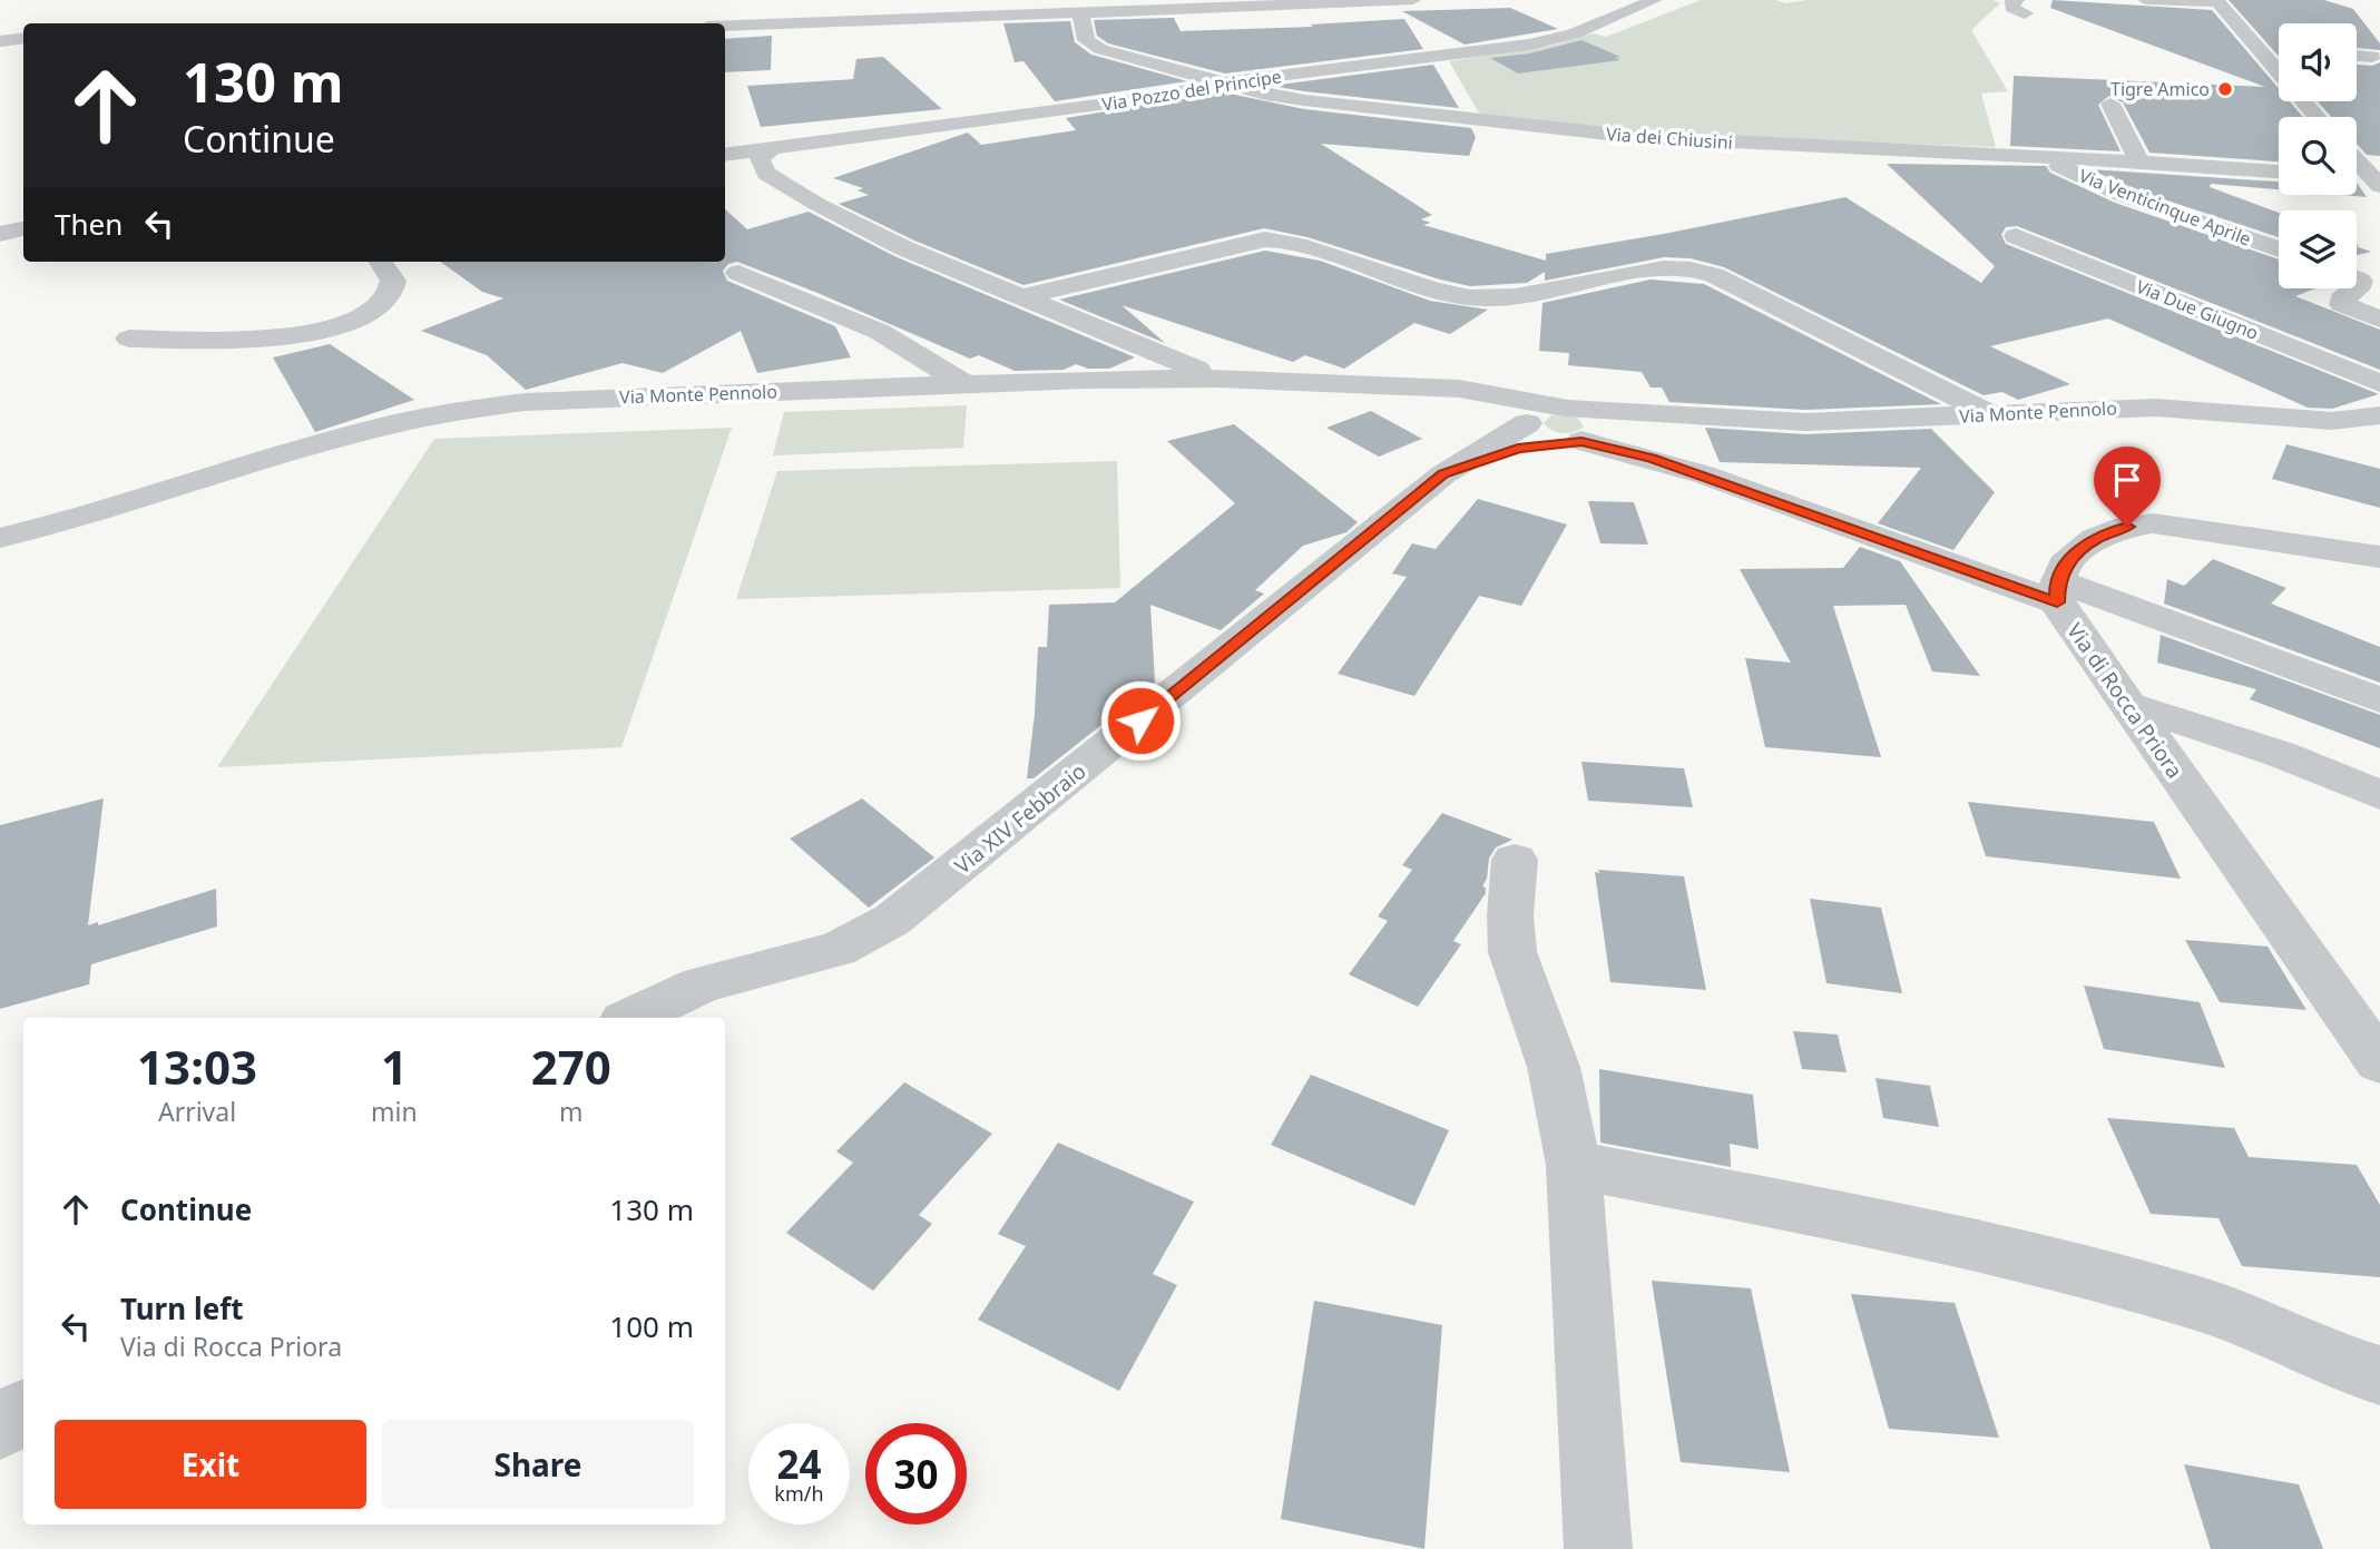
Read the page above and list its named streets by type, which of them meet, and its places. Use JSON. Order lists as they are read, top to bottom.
{
  "streets": {
    "street": [
      "Via Pozzo del Principe",
      "Via dei Chiusini",
      "Via Venticinque Aprile",
      "Via Due Giugno",
      "Via Monte Pennolo",
      "Via di Rocca Priora",
      "Via XIV Febbraio"
    ]
  },
  "crossings": [
    ["Via Pozzo del Principe", "Via dei Chiusini"],
    ["Via dei Chiusini", "Via Venticinque Aprile"],
    ["Via Monte Pennolo", "Via XIV Febbraio"]
  ],
  "places": ["Tigre Amico"],
  "page": {
    "turn": ["130 m", "Continue"],
    "then": "Then",
    "eta": [
      "13:03",
      "Arrival",
      "1",
      "min",
      "270",
      "m"
    ],
    "list": [
      {
        "name": "Continue",
        "value": "130 m"
      },
      {
        "name": "Turn left",
        "note": "Via di Rocca Priora",
        "value": "100 m"
      }
    ],
    "buttons": ["Exit", "Share"],
    "speed": "24 km/h",
    "limit": "30"
  }
}
